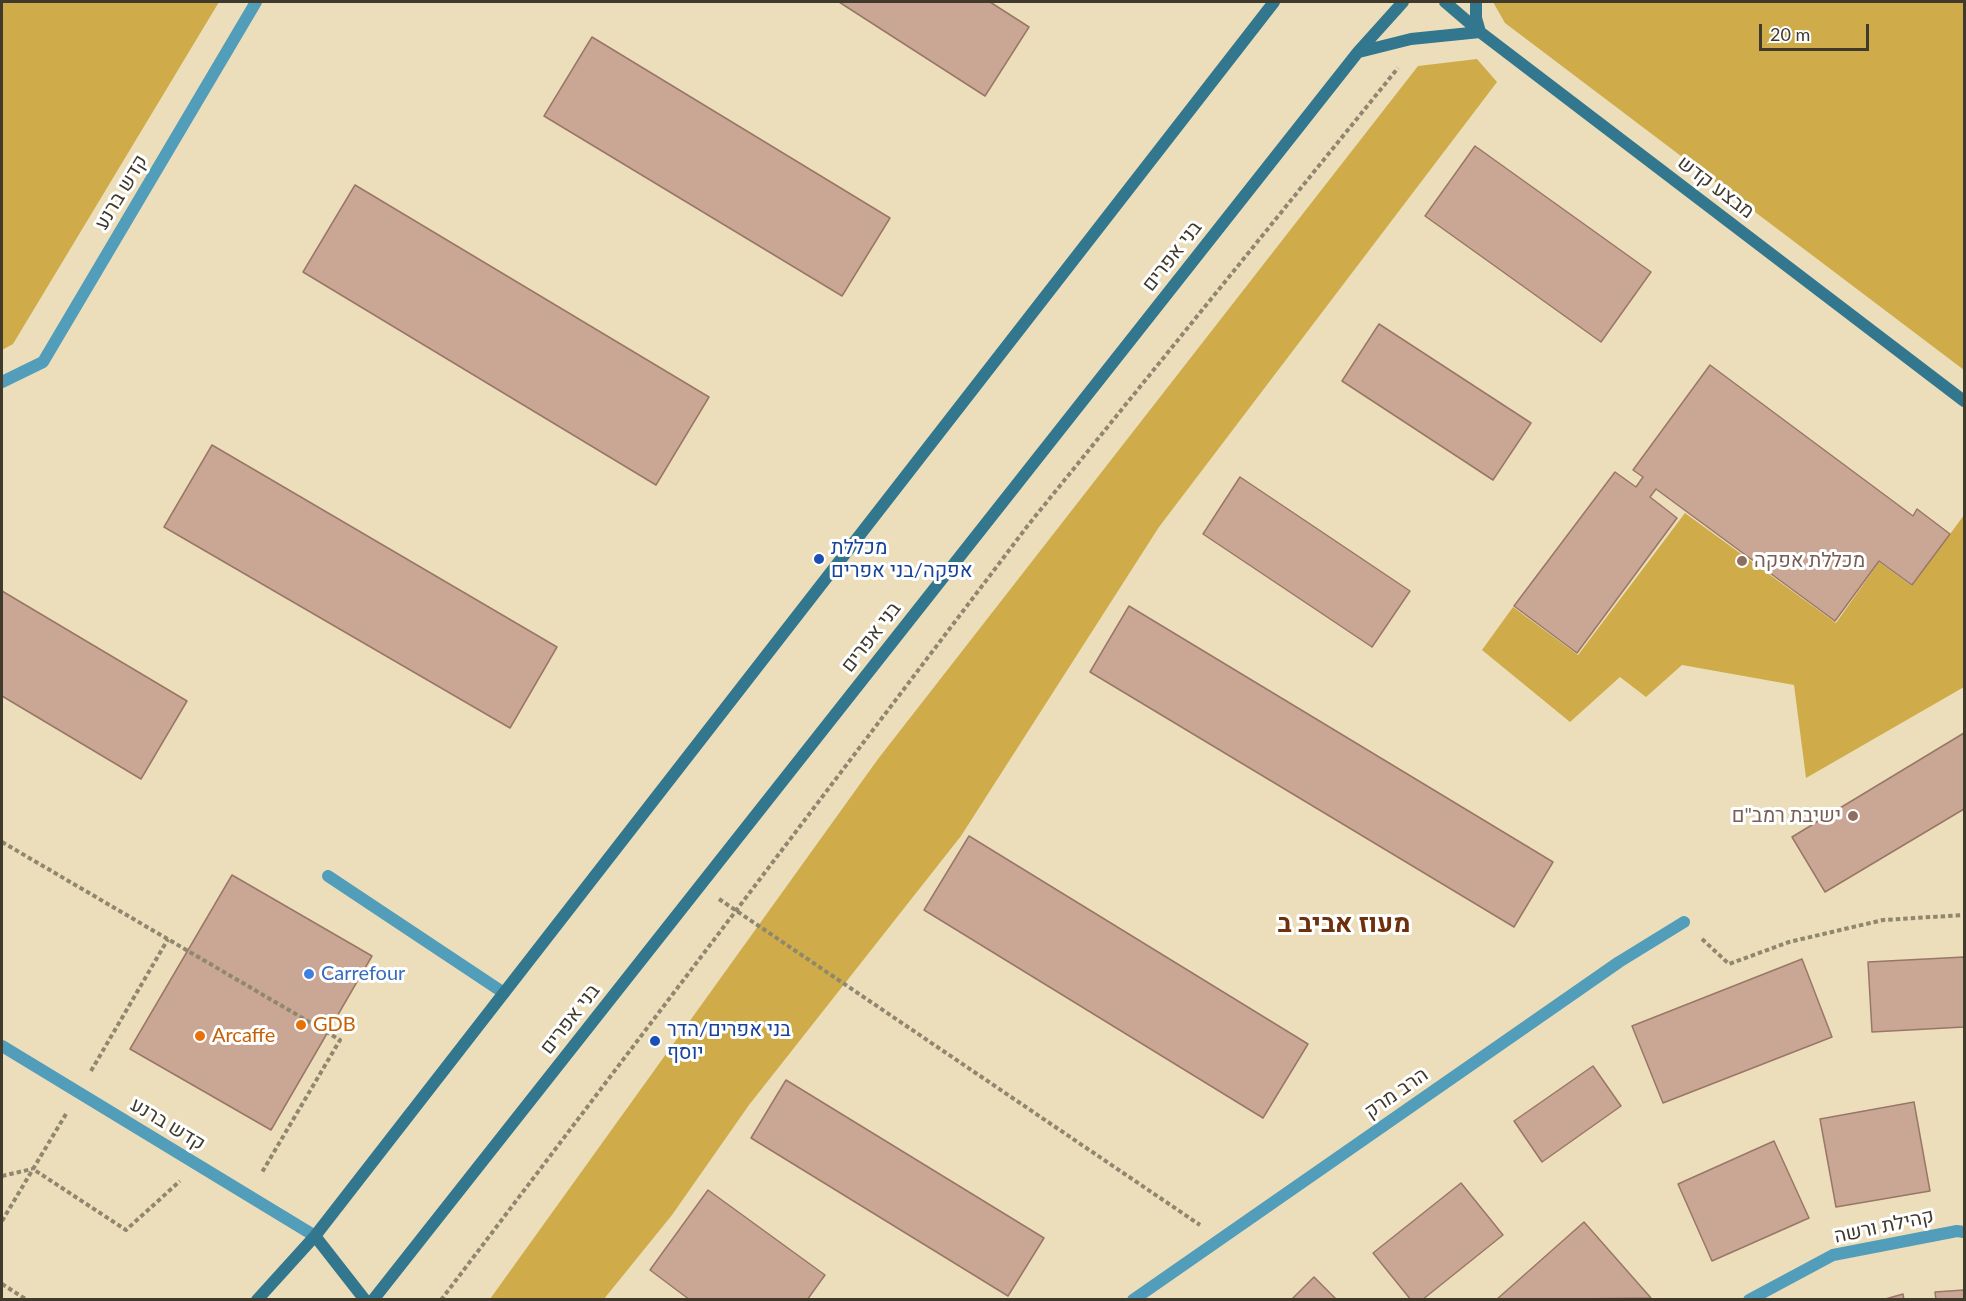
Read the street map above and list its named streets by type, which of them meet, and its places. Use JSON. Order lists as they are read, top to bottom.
{
  "streets": {
    "main road": ["מבצע קדש", "בני אפרים"],
    "street": ["קדש ברנע", "הרב מרק", "קהילת ורשה"]
  },
  "districts": ["מעוז אביב ב"],
  "places": [
    "מכללת אפקה/בני אפרים",
    "מכללת אפקה",
    "ישיבת רמב\"ם",
    "Carrefour",
    "GDB",
    "Arcaffe",
    "בני אפרים/הדר יוסף"
  ],
  "scale_bar": "20 m"
}
